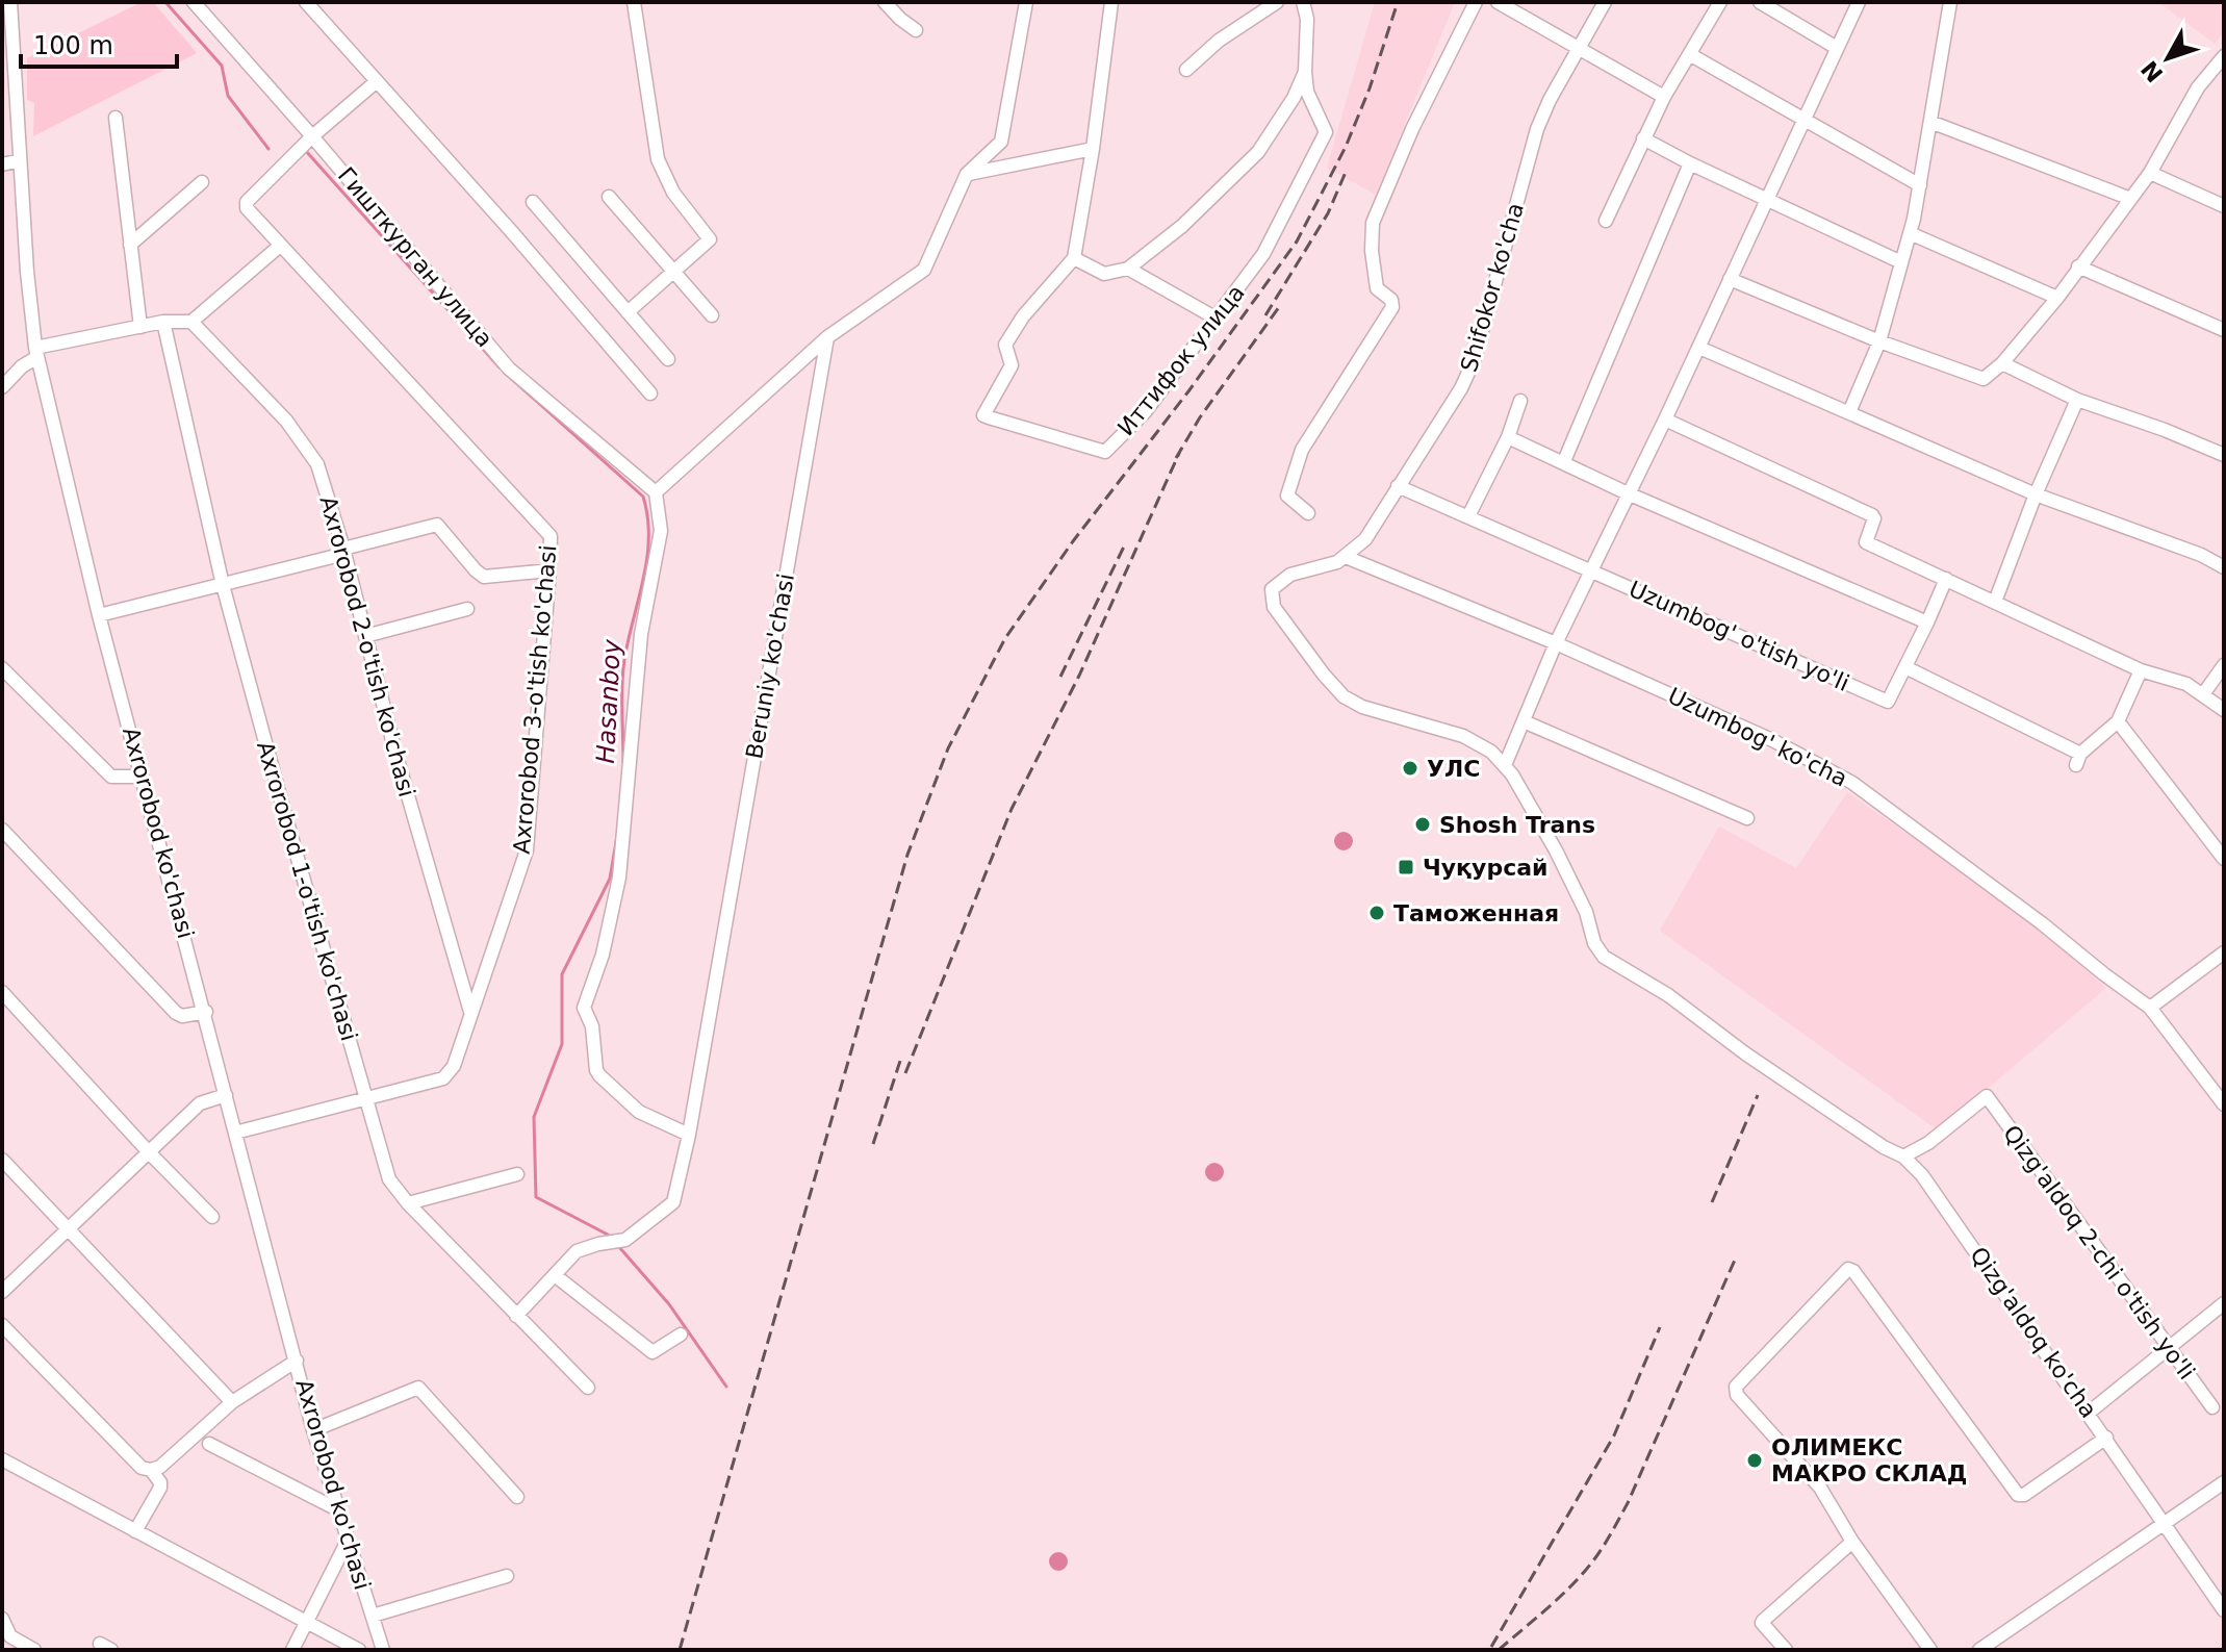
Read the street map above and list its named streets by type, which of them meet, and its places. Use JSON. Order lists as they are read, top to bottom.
{
  "streets": {
    "street": [
      "Гишткурган улица",
      "Shifokor ko'cha",
      "Иттифок улица",
      "Uzumbog' o'tish yo'li",
      "Axrorobod 2-o'tish ko'chasi",
      "Beruniy ko'chasi",
      "Axrorobod 3-o'tish ko'chasi",
      "Uzumbog' ko'cha",
      "Axrorobod ko'chasi",
      "Axrorobod 1-o'tish ko'chasi",
      "Qizg'aldoq 2-chi o'tish yo'li",
      "Qizg'aldoq ko'cha"
    ]
  },
  "crossings": [
    ["Гишткурган улица", "Axrorobod 3-o'tish ko'chasi"],
    ["Shifokor ko'cha", "Uzumbog' o'tish yo'li"],
    ["Shifokor ko'cha", "Uzumbog' ko'cha"],
    ["Shifokor ko'cha", "Qizg'aldoq ko'cha"],
    ["Axrorobod 2-o'tish ko'chasi", "Axrorobod 3-o'tish ko'chasi"],
    ["Beruniy ko'chasi", "Axrorobod 1-o'tish ko'chasi"],
    ["Axrorobod 3-o'tish ko'chasi", "Axrorobod ko'chasi"],
    ["Axrorobod 3-o'tish ko'chasi", "Axrorobod 1-o'tish ko'chasi"],
    ["Qizg'aldoq 2-chi o'tish yo'li", "Qizg'aldoq ko'cha"]
  ],
  "water": ["Hasanboy"],
  "places": {
    "other": [
      "УЛС",
      "Shosh Trans",
      "Таможенная",
      "ОЛИМЕКС МАКРО СКЛАД"
    ],
    "transit": ["Чуқурсай"]
  },
  "scale_bar": "100 m",
  "north": "bottom left"
}
